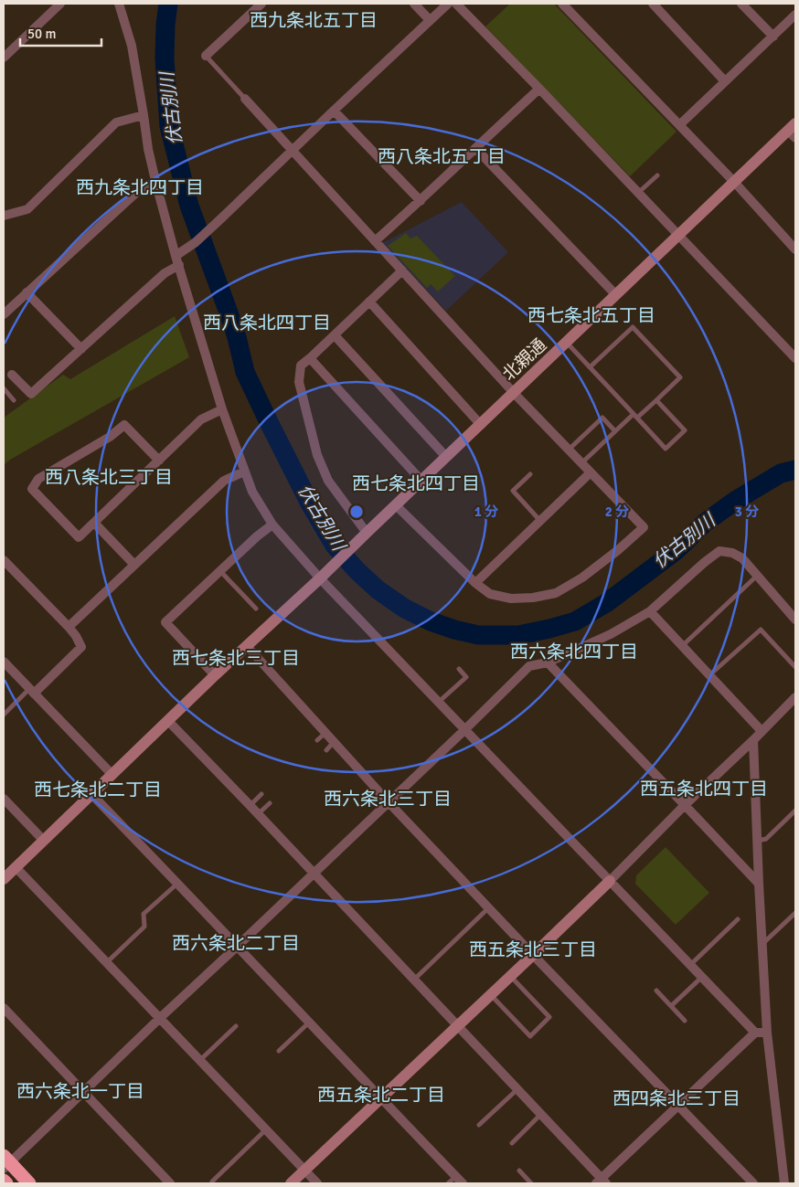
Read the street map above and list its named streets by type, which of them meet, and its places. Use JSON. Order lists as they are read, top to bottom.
{
  "streets": {
    "street": ["北親通"]
  },
  "districts": [
    "西九条北五丁目",
    "西八条北五丁目",
    "西九条北四丁目",
    "西七条北五丁目",
    "西八条北四丁目",
    "西八条北三丁目",
    "西七条北四丁目",
    "西六条北四丁目",
    "西七条北三丁目",
    "西五条北四丁目",
    "西七条北二丁目",
    "西六条北三丁目",
    "西六条北二丁目",
    "西五条北三丁目",
    "西六条北一丁目",
    "西五条北二丁目",
    "西四条北三丁目"
  ],
  "water": ["伏古別川"],
  "scale_bar": "50 m",
  "rings": ["1 分", "2 分", "3 分"]
}
